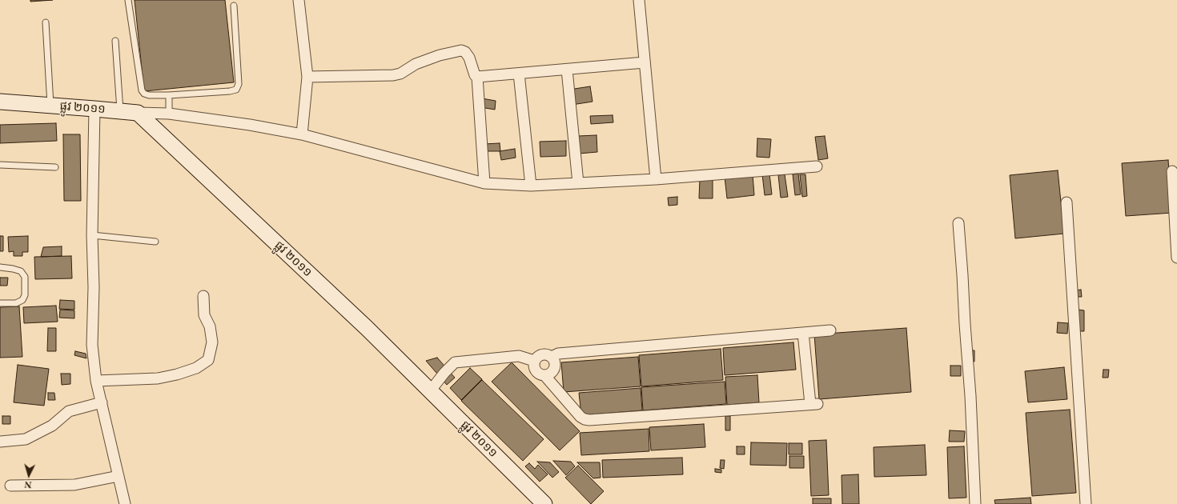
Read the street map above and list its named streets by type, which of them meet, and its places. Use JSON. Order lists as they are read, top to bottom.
{
  "streets": {
    "main road": ["ផ្លូវ ២០១១"]
  },
  "north": "bottom"
}
